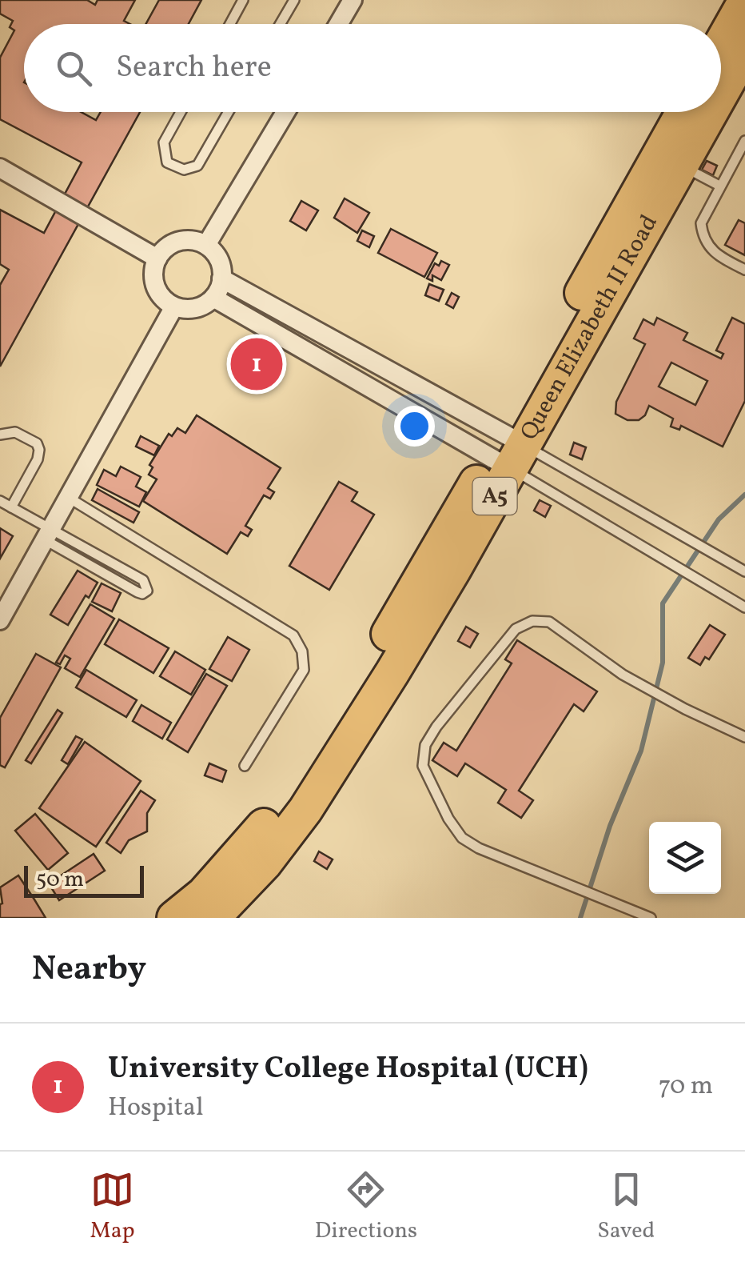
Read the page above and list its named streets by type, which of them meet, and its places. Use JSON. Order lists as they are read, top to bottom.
{
  "streets": {
    "highway": ["Queen Elizabeth II Road", "A5"]
  },
  "scale_bar": "50 m",
  "page": {
    "search": "Search here",
    "pins": "1",
    "scale": "50 m",
    "heading": "Nearby",
    "list": [
      {
        "mark": "1",
        "name": "University College Hospital (UCH)",
        "note": "Hospital",
        "value": "70 m"
      }
    ],
    "nav": ["Map", "Directions", "Saved"]
  }
}
